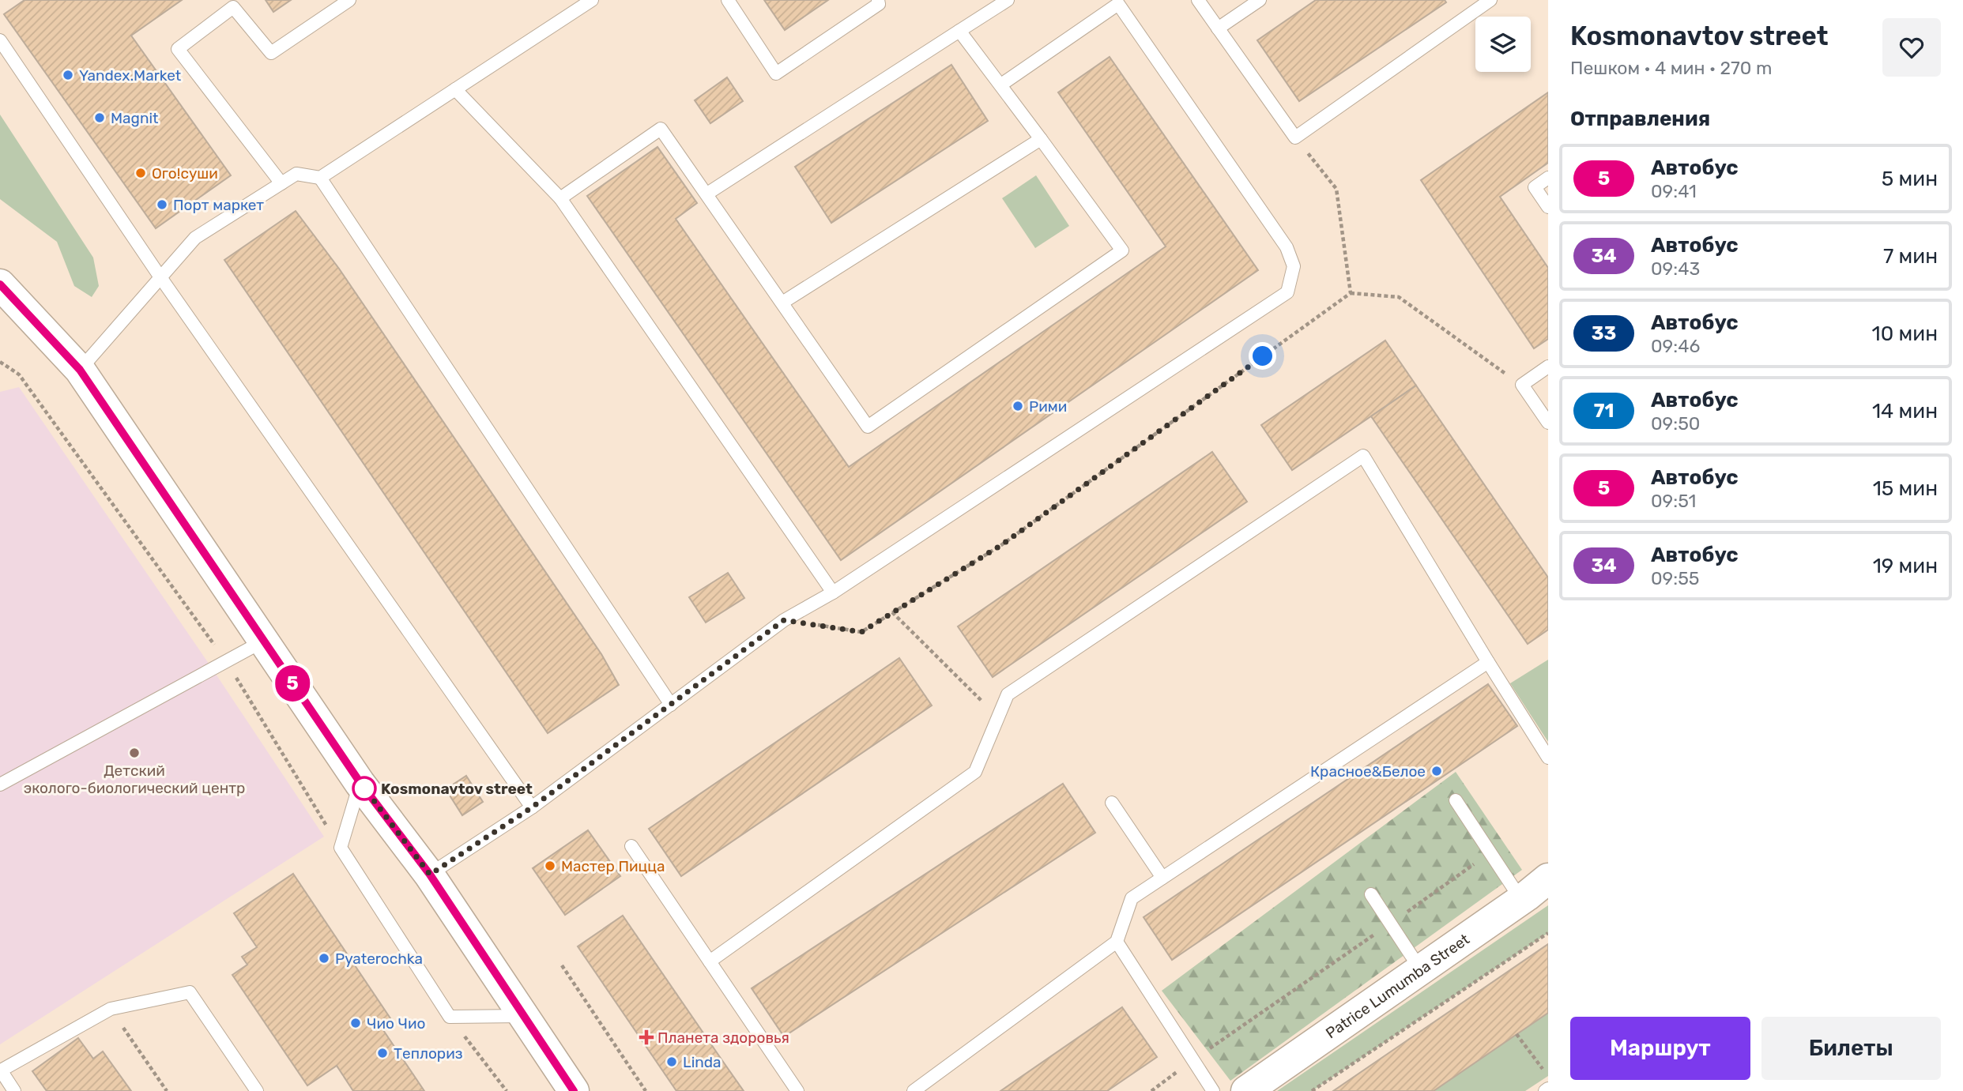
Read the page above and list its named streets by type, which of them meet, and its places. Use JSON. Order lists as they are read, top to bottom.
{
  "streets": {
    "street": ["Patrice Lumumba Street"]
  },
  "places": {
    "other": [
      "Yandex.Market",
      "Magnit",
      "Ого!суши",
      "Порт маркет",
      "Рими",
      "Детский эколого-биологический центр",
      "Красное&Белое",
      "Kosmonavtov street",
      "Мастер Пицца",
      "Pyaterochka",
      "Чио Чио",
      "Теплориз",
      "Linda"
    ],
    "health": ["Планета здоровья"]
  },
  "lines": ["bus line 5"],
  "page": {
    "on_map": "5",
    "heading": [
      ["Kosmonavtov street", "Пешком · 4 мин · 270 m"],
      "Отправления"
    ],
    "list": [
      {
        "mark": "5",
        "name": "Автобус",
        "note": "09:41",
        "value": "5 мин"
      },
      {
        "mark": "34",
        "name": "Автобус",
        "note": "09:43",
        "value": "7 мин"
      },
      {
        "mark": "33",
        "name": "Автобус",
        "note": "09:46",
        "value": "10 мин"
      },
      {
        "mark": "71",
        "name": "Автобус",
        "note": "09:50",
        "value": "14 мин"
      },
      {
        "mark": "5",
        "name": "Автобус",
        "note": "09:51",
        "value": "15 мин"
      },
      {
        "mark": "34",
        "name": "Автобус",
        "note": "09:55",
        "value": "19 мин"
      }
    ],
    "buttons": ["Маршрут", "Билеты"]
  }
}
